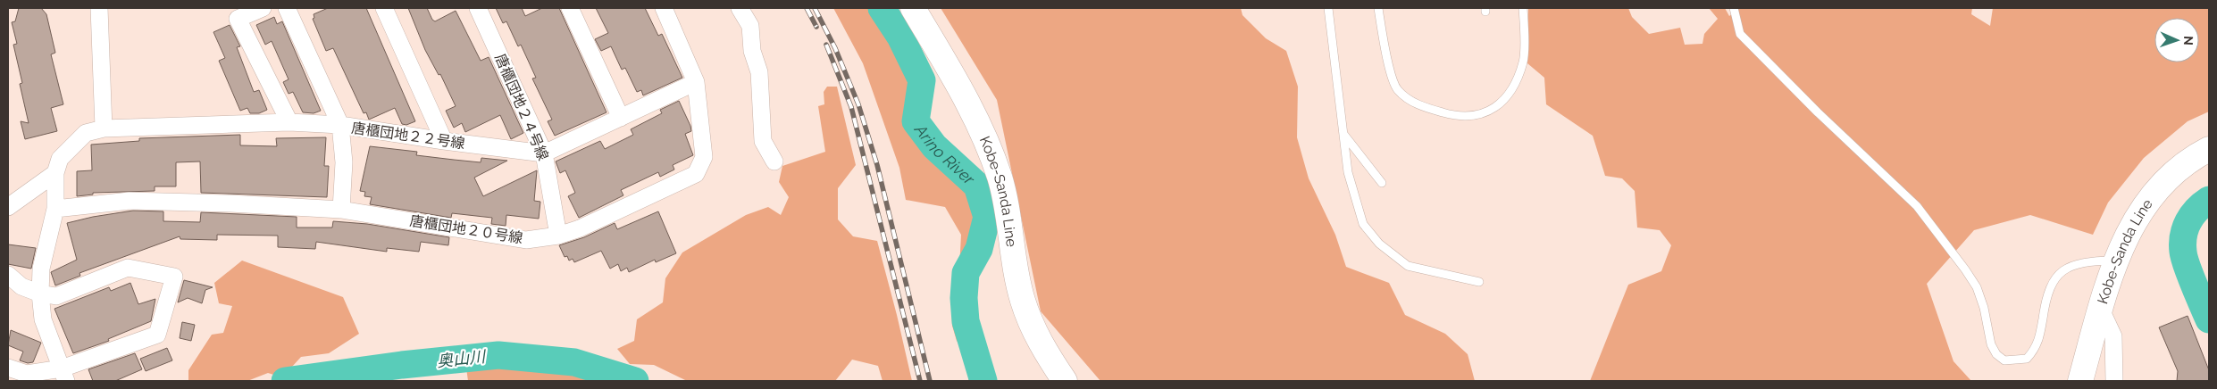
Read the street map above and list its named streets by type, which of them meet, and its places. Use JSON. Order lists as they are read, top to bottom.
{
  "streets": {
    "main road": ["Kobe-Sanda Line"],
    "street": ["唐櫃団地２４号線", "唐櫃団地２２号線", "唐櫃団地２０号線"]
  },
  "crossings": [
    ["唐櫃団地２４号線", "唐櫃団地２２号線"],
    ["唐櫃団地２４号線", "唐櫃団地２０号線"]
  ],
  "water": ["Arino River", "奥山川"],
  "north": "right"
}
